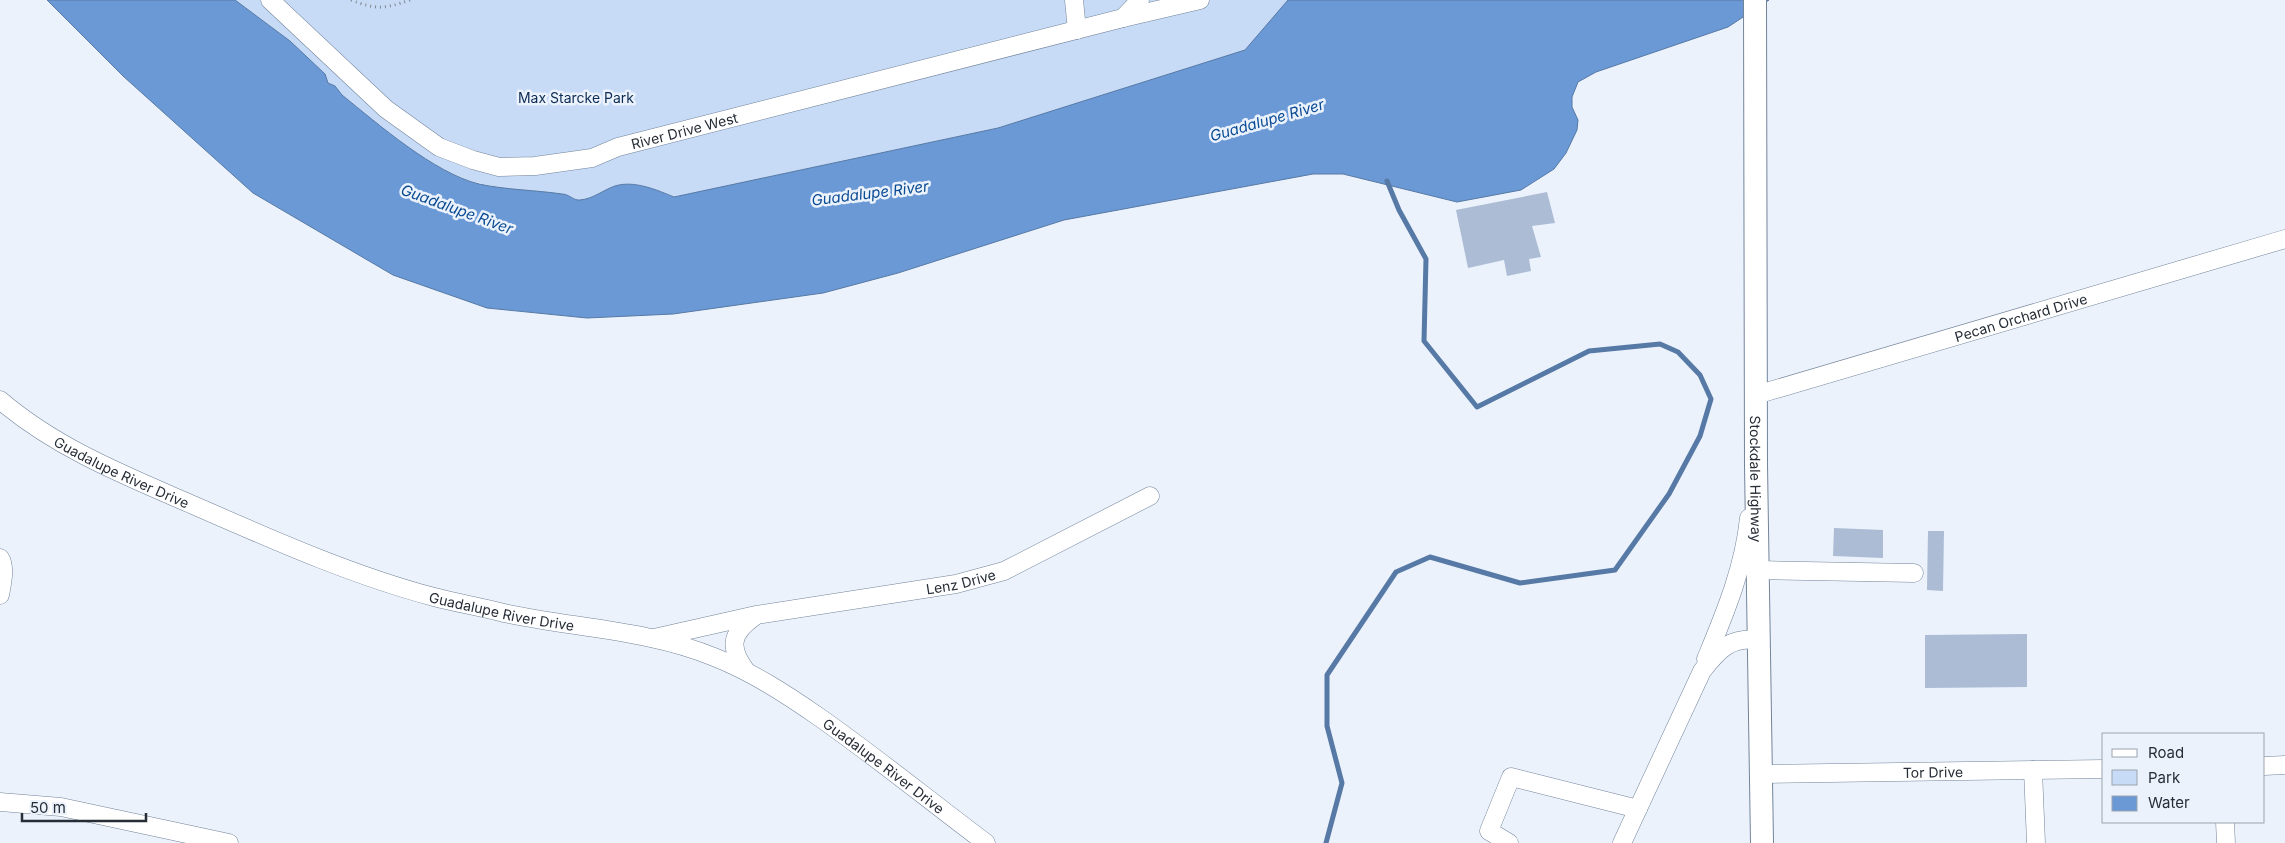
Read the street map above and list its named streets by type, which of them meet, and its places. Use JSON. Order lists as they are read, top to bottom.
{
  "streets": {
    "main road": ["Stockdale Highway"],
    "street": [
      "River Drive West",
      "Pecan Orchard Drive",
      "Guadalupe River Drive",
      "Lenz Drive",
      "Tor Drive"
    ]
  },
  "crossings": [
    ["Pecan Orchard Drive", "Stockdale Highway"],
    ["Guadalupe River Drive", "Lenz Drive"],
    ["Stockdale Highway", "Tor Drive"]
  ],
  "water": ["Guadalupe River"],
  "parks": ["Max Starcke Park"],
  "legend": ["Road", "Park", "Water"],
  "scale_bar": "50 m"
}
